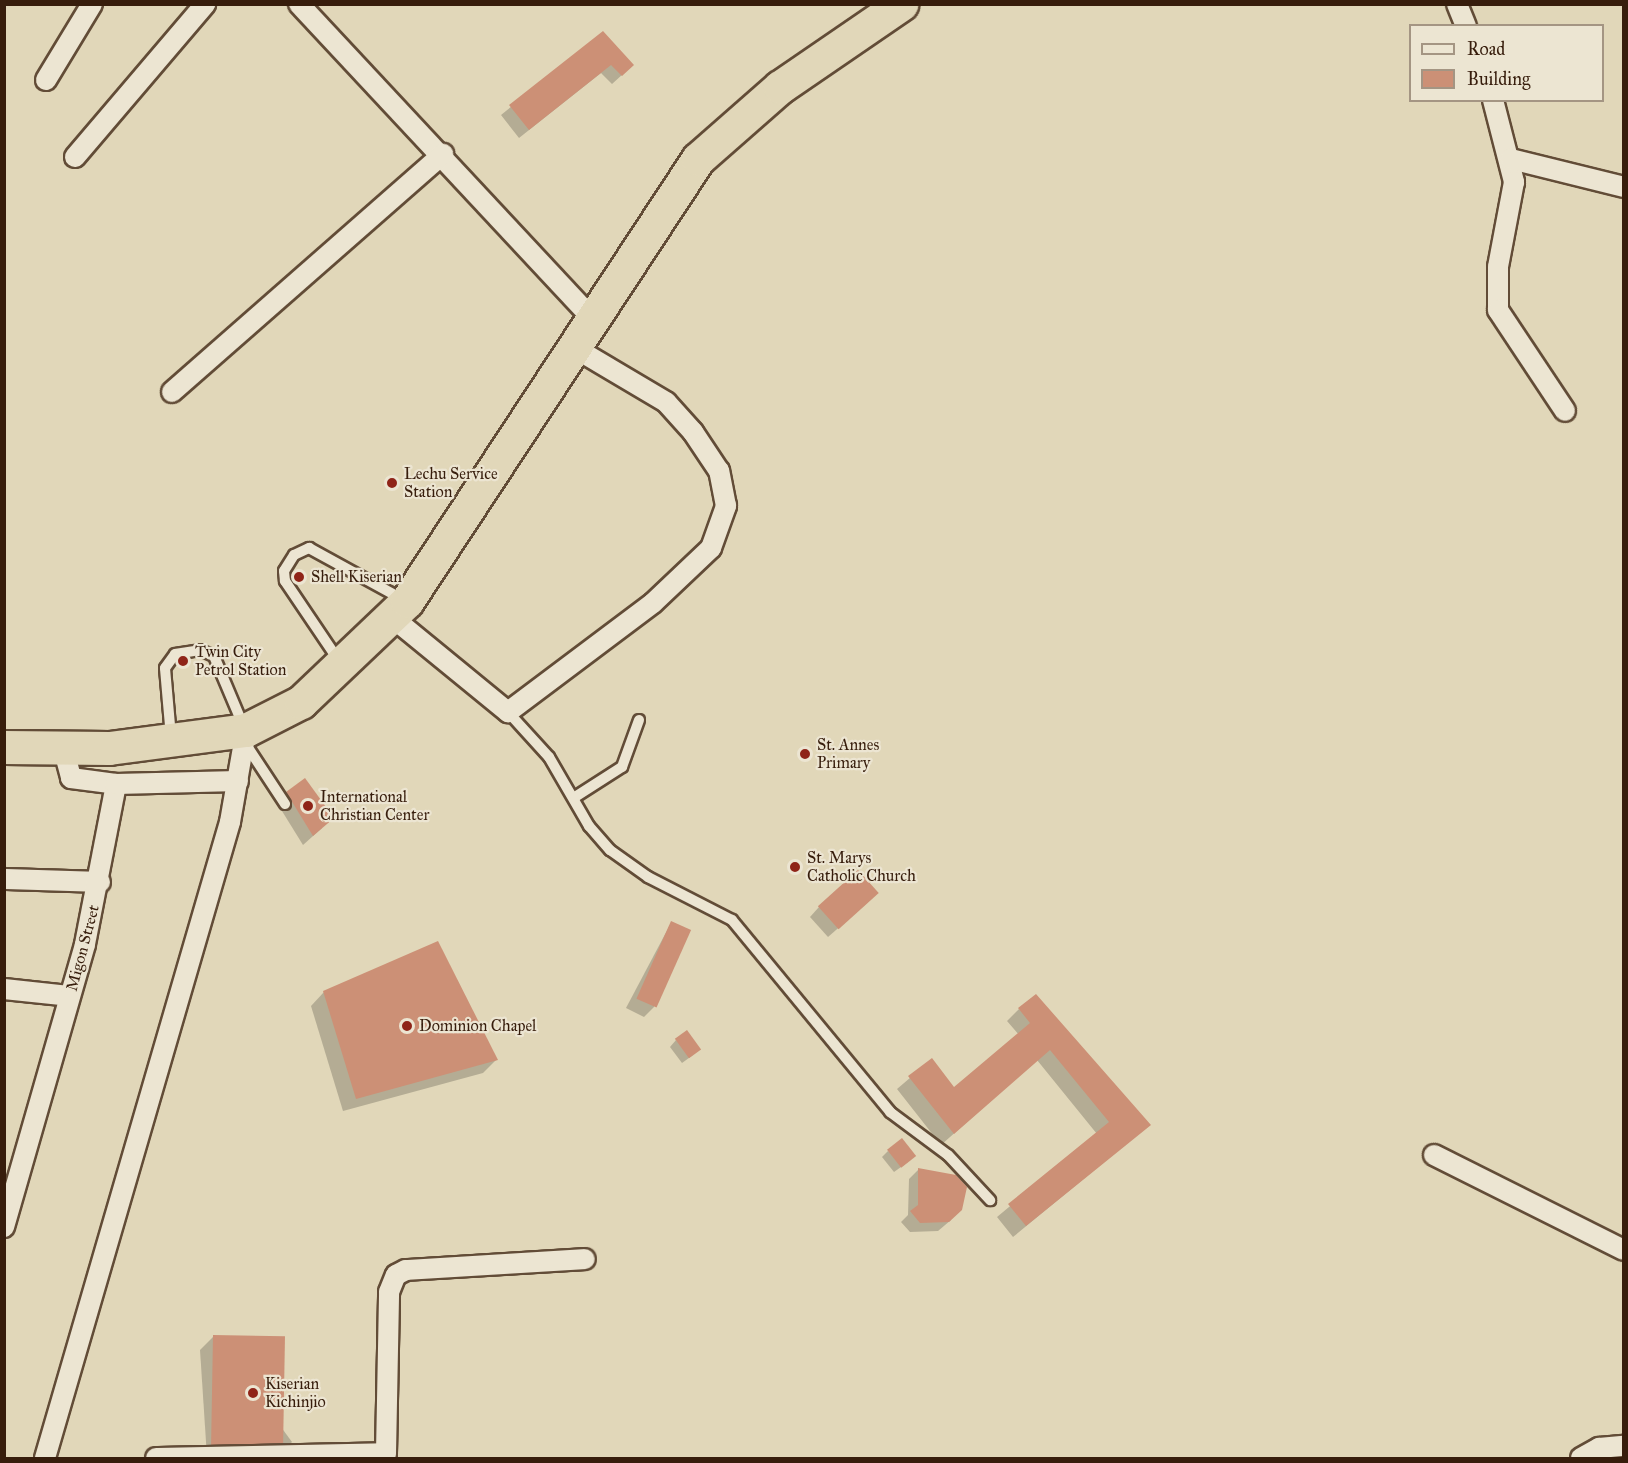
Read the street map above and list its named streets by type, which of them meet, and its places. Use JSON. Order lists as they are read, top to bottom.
{
  "streets": {
    "street": ["Migon Street"]
  },
  "places": [
    "Lechu Service Station",
    "Shell Kiserian",
    "Twin City Petrol Station",
    "St. Annes Primary",
    "International Christian Center",
    "St. Marys Catholic Church",
    "Dominion Chapel",
    "Kiserian Kichinjio"
  ],
  "legend": ["Road", "Building"]
}
